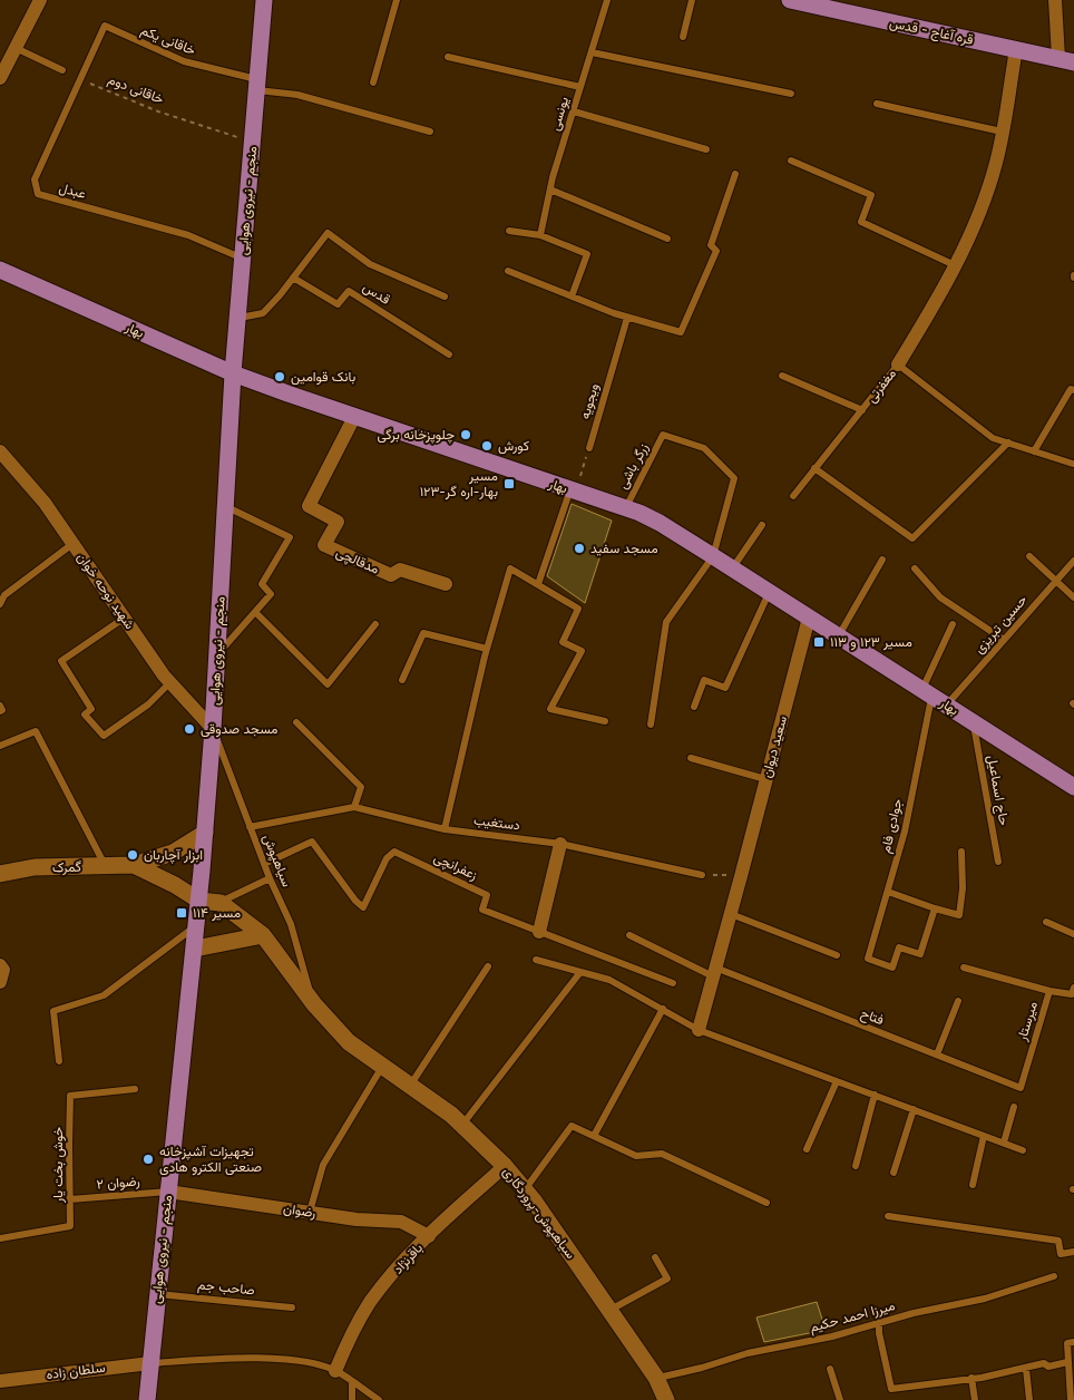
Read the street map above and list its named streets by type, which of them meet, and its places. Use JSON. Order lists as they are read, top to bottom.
{
  "streets": {
    "main road": ["قره آغاج - قدس", "منجم - نیروی هوایی", "بهار"],
    "street": [
      "مغفرتی",
      "مدقالچی",
      "شهید نوحه خوان",
      "سعید دیوان",
      "گمرک",
      "رضوان",
      "سیاهپوش-پروردگاری",
      "باقرنژاد",
      "سلطان زاده"
    ],
    "lane": [
      "خاقانی یکم",
      "یونسی",
      "عبدل",
      "قدس",
      "ویجویه",
      "زرگر باشی",
      "حسین تبریزی",
      "حاج اسماعیل",
      "دستغیب",
      "جوادی فام",
      "سیاهپوش",
      "زعفرانچی",
      "فتاح",
      "میرستار",
      "خوش بخت یار",
      "رضوان ۲",
      "صاحب جم",
      "میرزا احمد حکیم"
    ],
    "path": ["خاقانی دوم"]
  },
  "crossings": [
    ["قره آغاج - قدس", "مغفرتی"],
    ["خاقانی یکم", "عبدل"],
    ["خاقانی یکم", "منجم - نیروی هوایی"],
    ["خاقانی دوم", "عبدل"],
    ["خاقانی دوم", "منجم - نیروی هوایی"],
    ["عبدل", "منجم - نیروی هوایی"],
    ["منجم - نیروی هوایی", "بهار"],
    ["منجم - نیروی هوایی", "شهید نوحه خوان"],
    ["منجم - نیروی هوایی", "سیاهپوش"],
    ["منجم - نیروی هوایی", "گمرک"],
    ["منجم - نیروی هوایی", "رضوان ۲"],
    ["منجم - نیروی هوایی", "رضوان"],
    ["منجم - نیروی هوایی", "صاحب جم"],
    ["منجم - نیروی هوایی", "سلطان زاده"],
    ["بهار", "زرگر باشی"],
    ["بهار", "مدقالچی"],
    ["بهار", "حسین تبریزی"],
    ["بهار", "سعید دیوان"],
    ["بهار", "حاج اسماعیل"],
    ["بهار", "جوادی فام"],
    ["شهید نوحه خوان", "سیاهپوش"],
    ["حسین تبریزی", "جوادی فام"],
    ["سعید دیوان", "فتاح"],
    ["دستغیب", "سیاهپوش"],
    ["سیاهپوش", "زعفرانچی"],
    ["سیاهپوش", "سیاهپوش-پروردگاری"],
    ["فتاح", "میرستار"],
    ["خوش بخت یار", "رضوان ۲"],
    ["رضوان ۲", "رضوان"],
    ["رضوان", "باقرنژاد"],
    ["سیاهپوش-پروردگاری", "باقرنژاد"],
    ["سیاهپوش-پروردگاری", "میرزا احمد حکیم"]
  ],
  "places": {
    "other": [
      "بانک قوامین",
      "چلوپزخانه برگی",
      "کورش",
      "مسجد سفید",
      "مسجد صدوقی",
      "ابزار آچاربان",
      "تجهیزات آشپزخانه صنعتی الکترو هادی"
    ],
    "transit": ["مسیر ۱۲۳-بهار-اره گر", "مسیر ۱۲۳ و ۱۱۳", "مسیر ۱۱۴"]
  }
}
